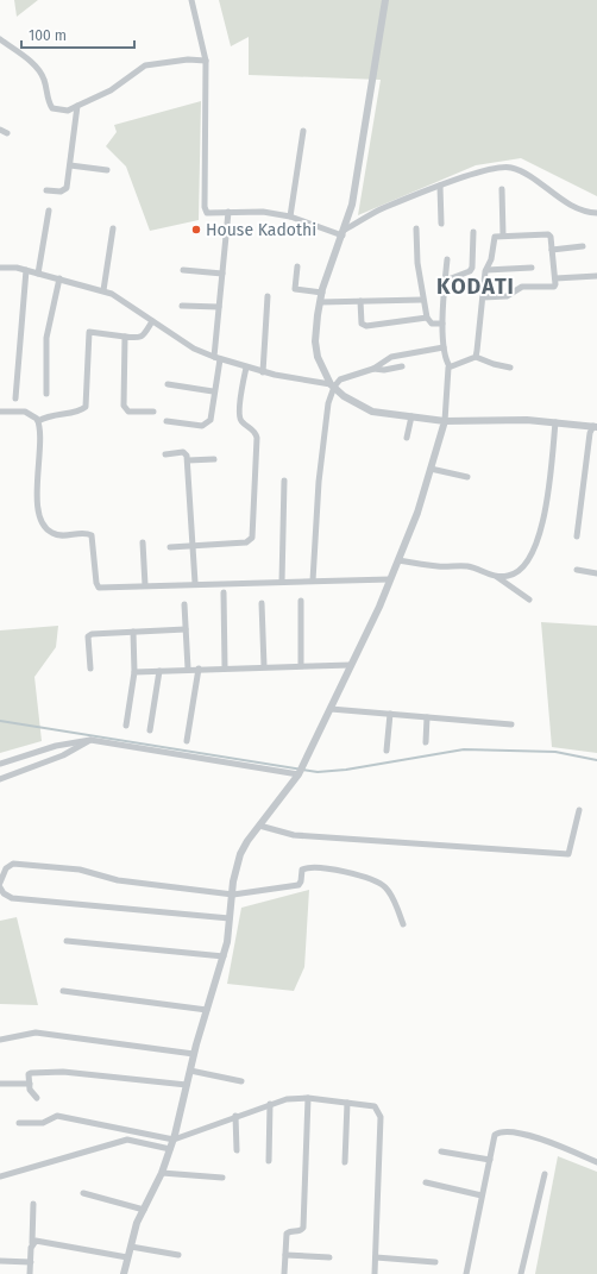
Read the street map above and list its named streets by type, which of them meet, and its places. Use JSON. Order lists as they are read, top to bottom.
{
  "districts": ["KODATI"],
  "places": ["House Kadothi"],
  "scale_bar": "100 m"
}
